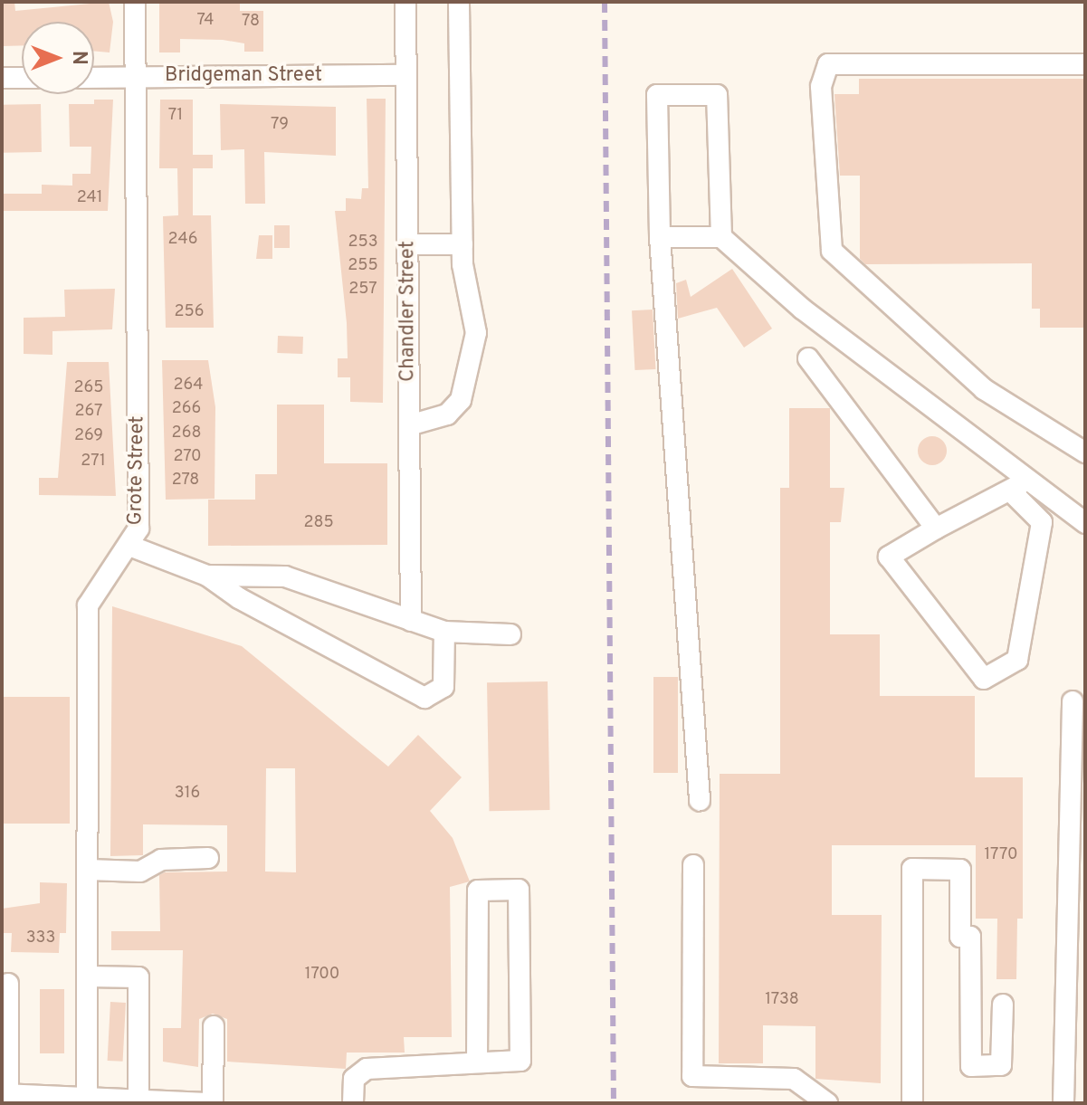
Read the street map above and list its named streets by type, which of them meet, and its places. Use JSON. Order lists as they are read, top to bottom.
{
  "streets": {
    "street": ["Bridgeman Street", "Chandler Street", "Grote Street"]
  },
  "crossings": [
    ["Bridgeman Street", "Chandler Street"],
    ["Bridgeman Street", "Grote Street"]
  ],
  "house_numbers": [
    "74",
    "78",
    "71",
    "79",
    "241",
    "246",
    "253",
    "255",
    "257",
    "256",
    "264",
    "265",
    "266",
    "267",
    "268",
    "269",
    "270",
    "271",
    "278",
    "285",
    "316",
    "1770",
    "333",
    "1700",
    "1738"
  ],
  "north": "right"
}
